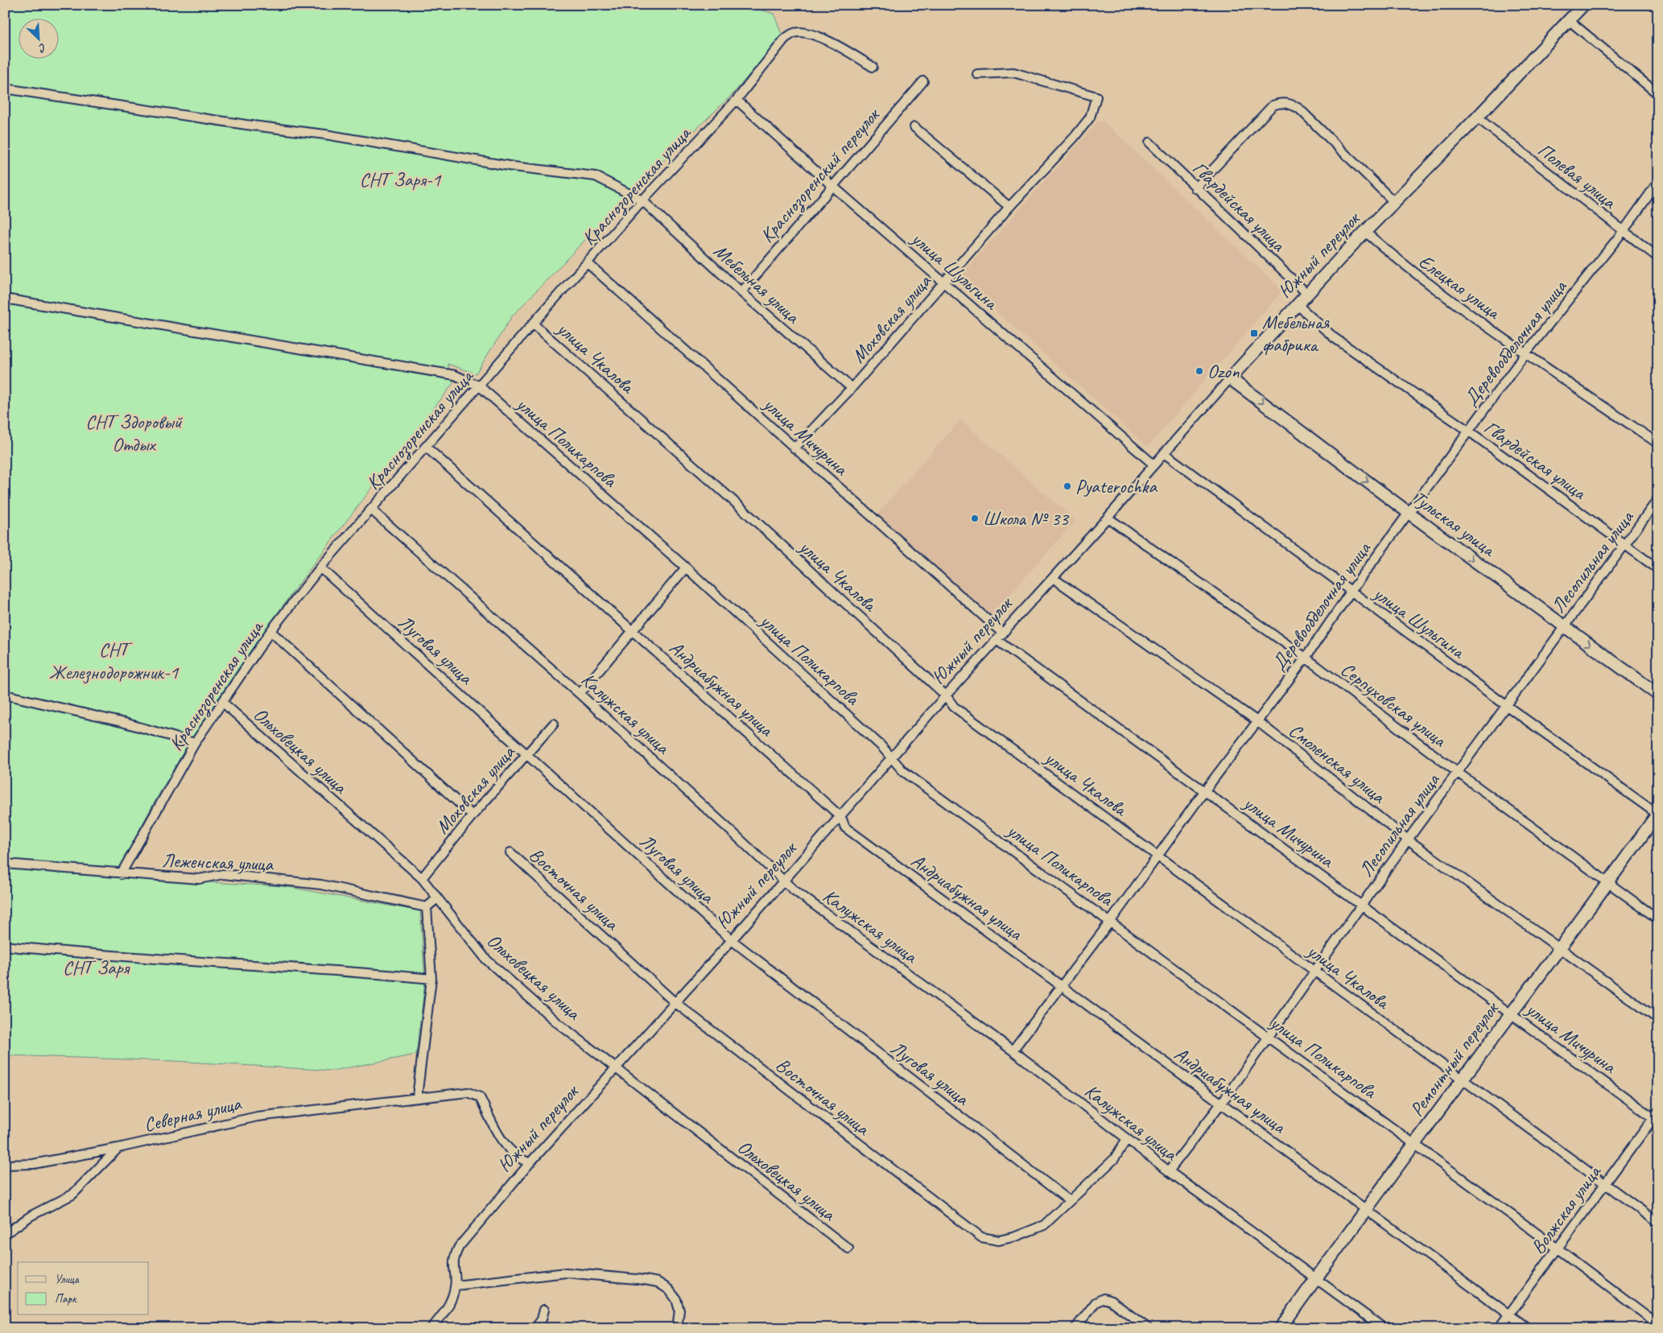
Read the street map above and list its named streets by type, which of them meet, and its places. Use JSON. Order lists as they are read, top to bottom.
{
  "streets": {
    "main road": ["Южный переулок", "Тульская улица", "Ремонтный переулок"],
    "street": [
      "Краснозоренский переулок",
      "Полевая улица",
      "Краснозоренская улица",
      "Гвардейская улица",
      "улица Шульгина",
      "Мебельная улица",
      "Елецкая улица",
      "Моховская улица",
      "Деревообделочная улица",
      "улица Чкалова",
      "улица Мичурина",
      "улица Поликарпова",
      "Лесопильная улица",
      "Луговая улица",
      "Андриабужная улица",
      "Серпуховская улица",
      "Калужская улица",
      "Ольховецкая улица",
      "Смоленская улица",
      "Леженская улица",
      "Восточная улица",
      "Северная улица",
      "Волжская улица"
    ]
  },
  "crossings": [
    ["Краснозоренский переулок", "улица Шульгина"],
    ["Краснозоренский переулок", "Мебельная улица"],
    ["Полевая улица", "Южный переулок"],
    ["Полевая улица", "Деревообделочная улица"],
    ["Краснозоренская улица", "улица Шульгина"],
    ["Краснозоренская улица", "Мебельная улица"],
    ["Краснозоренская улица", "улица Чкалова"],
    ["Краснозоренская улица", "улица Мичурина"],
    ["Краснозоренская улица", "улица Поликарпова"],
    ["Краснозоренская улица", "Луговая улица"],
    ["Краснозоренская улица", "Андриабужная улица"],
    ["Краснозоренская улица", "Калужская улица"],
    ["Краснозоренская улица", "Ольховецкая улица"],
    ["Краснозоренская улица", "Леженская улица"],
    ["Гвардейская улица", "Южный переулок"],
    ["Гвардейская улица", "Деревообделочная улица"],
    ["Гвардейская улица", "Лесопильная улица"],
    ["Южный переулок", "улица Шульгина"],
    ["Южный переулок", "Елецкая улица"],
    ["Южный переулок", "улица Чкалова"],
    ["Южный переулок", "улица Мичурина"],
    ["Южный переулок", "улица Поликарпова"],
    ["Южный переулок", "Тульская улица"],
    ["Южный переулок", "Луговая улица"],
    ["Южный переулок", "Андриабужная улица"],
    ["Южный переулок", "Серпуховская улица"],
    ["Южный переулок", "Калужская улица"],
    ["Южный переулок", "Ольховецкая улица"],
    ["Южный переулок", "Смоленская улица"],
    ["Южный переулок", "Восточная улица"],
    ["Южный переулок", "Северная улица"],
    ["улица Шульгина", "Моховская улица"],
    ["улица Шульгина", "Деревообделочная улица"],
    ["улица Шульгина", "Лесопильная улица"],
    ["улица Шульгина", "Ремонтный переулок"],
    ["Мебельная улица", "Моховская улица"],
    ["Елецкая улица", "Деревообделочная улица"],
    ["Моховская улица", "улица Мичурина"],
    ["Моховская улица", "Луговая улица"],
    ["Моховская улица", "Ольховецкая улица"],
    ["Деревообделочная улица", "улица Чкалова"],
    ["Деревообделочная улица", "улица Мичурина"],
    ["Деревообделочная улица", "улица Поликарпова"],
    ["Деревообделочная улица", "Тульская улица"],
    ["Деревообделочная улица", "Андриабужная улица"],
    ["Деревообделочная улица", "Серпуховская улица"],
    ["Деревообделочная улица", "Калужская улица"],
    ["Деревообделочная улица", "Смоленская улица"],
    ["улица Чкалова", "Лесопильная улица"],
    ["улица Чкалова", "Ремонтный переулок"],
    ["улица Чкалова", "Волжская улица"],
    ["улица Мичурина", "Лесопильная улица"],
    ["улица Мичурина", "Ремонтный переулок"],
    ["улица Мичурина", "Волжская улица"],
    ["улица Поликарпова", "Лесопильная улица"],
    ["улица Поликарпова", "Ремонтный переулок"],
    ["улица Поликарпова", "Волжская улица"],
    ["Тульская улица", "Лесопильная улица"],
    ["Лесопильная улица", "Андриабужная улица"],
    ["Лесопильная улица", "Серпуховская улица"],
    ["Лесопильная улица", "Калужская улица"],
    ["Лесопильная улица", "Смоленская улица"],
    ["Луговая улица", "Восточная улица"],
    ["Андриабужная улица", "Ремонтный переулок"],
    ["Андриабужная улица", "Волжская улица"],
    ["Серпуховская улица", "Ремонтный переулок"],
    ["Калужская улица", "Восточная улица"],
    ["Калужская улица", "Ремонтный переулок"],
    ["Смоленская улица", "Ремонтный переулок"]
  ],
  "one_way": ["Тульская улица"],
  "parks": [
    "СНТ Заря-1",
    "СНТ Здоровый Отдых",
    "СНТ Железнодорожник-1",
    "СНТ Заря"
  ],
  "places": {
    "transit": ["Мебельная фабрика"],
    "other": ["Ozon", "Pyaterochka", "Школа № 33"]
  },
  "legend": ["Улица", "Парк"],
  "north": "bottom right"
}
